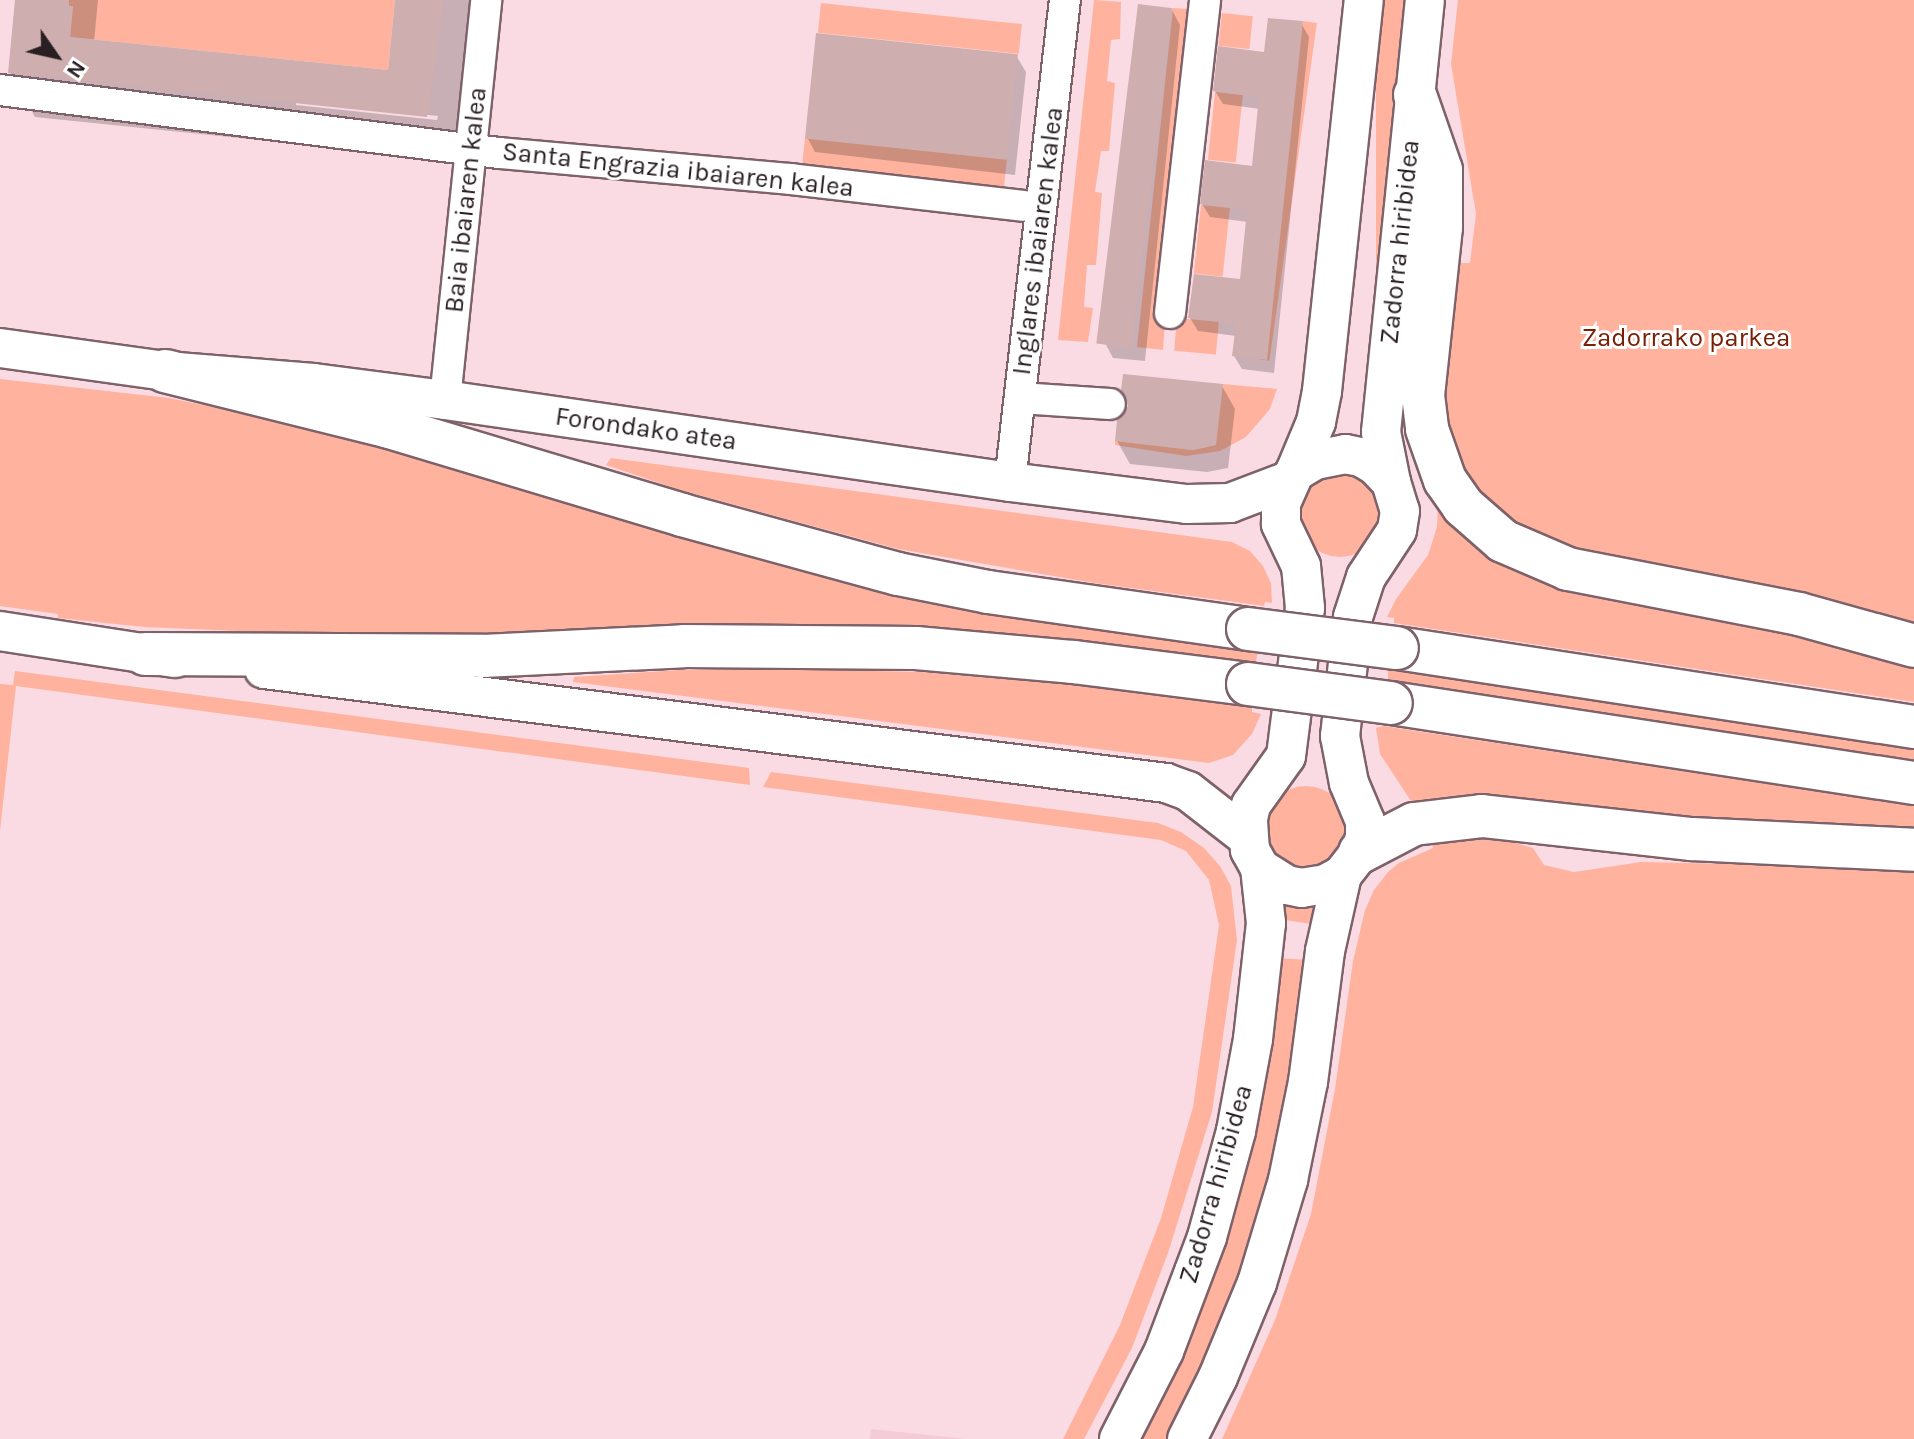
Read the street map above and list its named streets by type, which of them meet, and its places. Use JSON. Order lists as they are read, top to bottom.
{
  "streets": {
    "main road": ["Zadorra hiribidea", "Forondako atea"],
    "street": ["Santa Engrazia ibaiaren kalea", "Baia ibaiaren kalea", "Inglares ibaiaren kalea"]
  },
  "crossings": [
    ["Santa Engrazia ibaiaren kalea", "Baia ibaiaren kalea"],
    ["Baia ibaiaren kalea", "Forondako atea"],
    ["Inglares ibaiaren kalea", "Forondako atea"],
    ["Zadorra hiribidea", "Forondako atea"]
  ],
  "parks": ["Zadorrako parkea"],
  "north": "bottom right"
}
